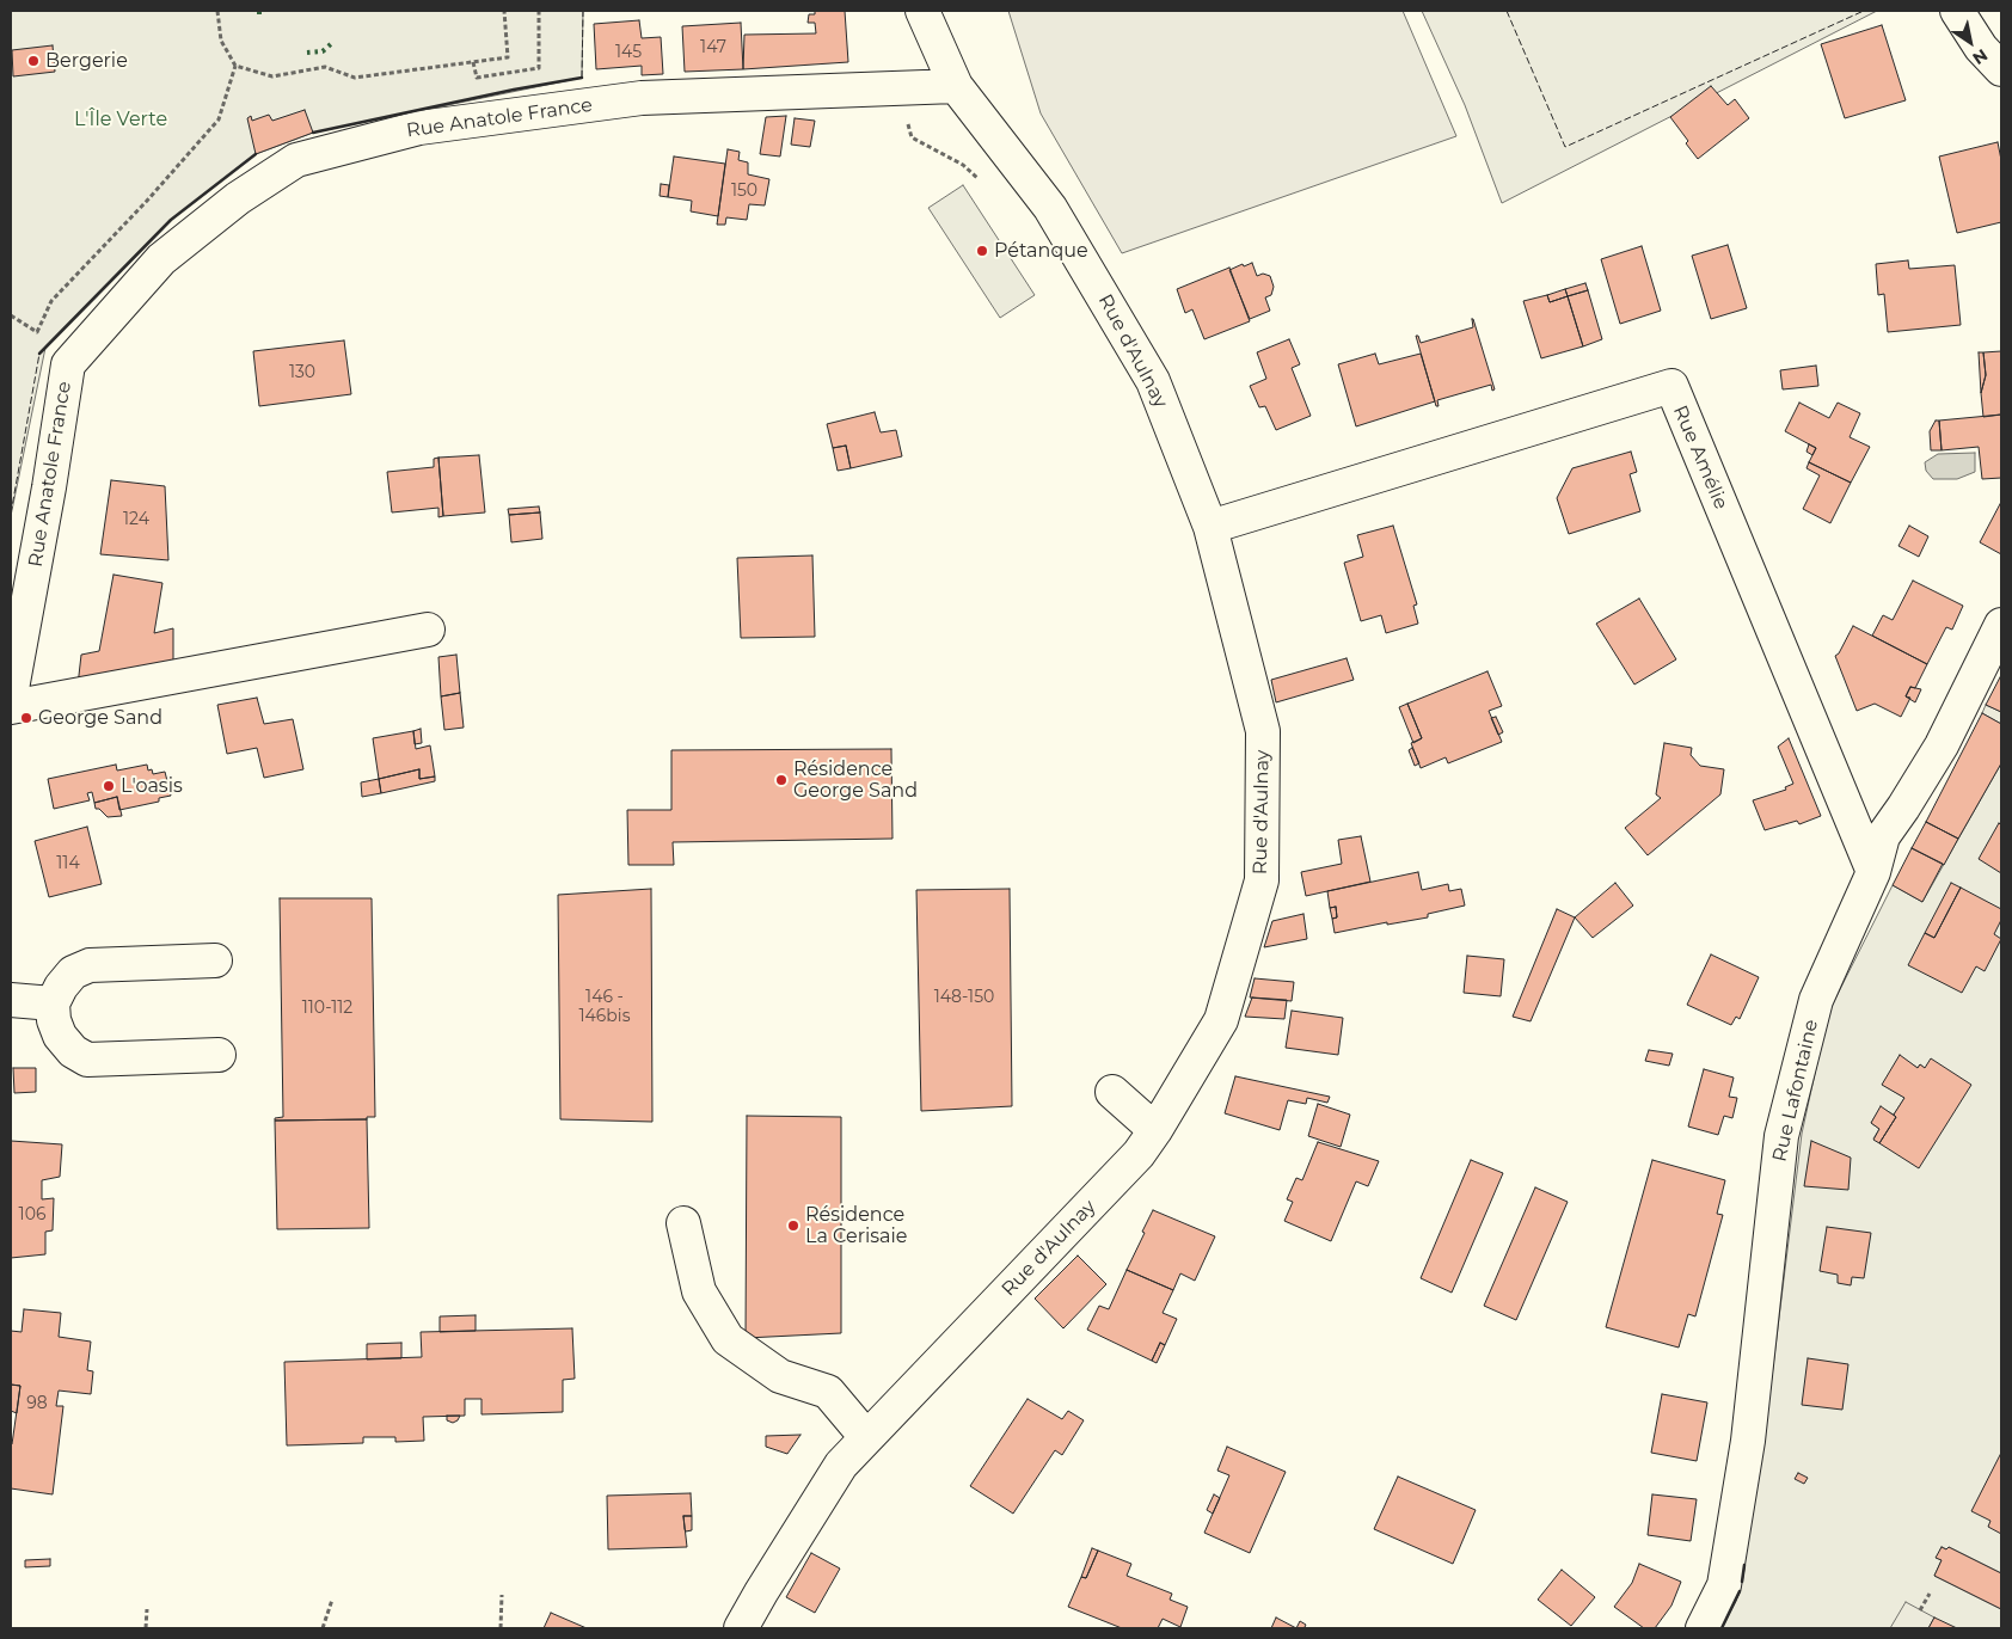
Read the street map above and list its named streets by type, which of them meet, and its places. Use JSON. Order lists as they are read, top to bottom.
{
  "streets": {
    "street": [
      "Rue Anatole France",
      "Rue d'Aulnay",
      "Rue Amélie",
      "Rue Lafontaine"
    ]
  },
  "crossings": [
    ["Rue Anatole France", "Rue d'Aulnay"],
    ["Rue d'Aulnay", "Rue Amélie"],
    ["Rue Amélie", "Rue Lafontaine"]
  ],
  "parks": ["L'Île Verte"],
  "places": [
    "Bergerie",
    "Pétanque",
    "George Sand",
    "Résidence George Sand",
    "L'oasis",
    "Résidence La Cerisaie"
  ],
  "house_numbers": [
    "147",
    "145",
    "150",
    "130",
    "124",
    "114",
    "146 - 146bis",
    "148-150",
    "110-112",
    "106",
    "98"
  ],
  "north": "bottom right"
}
